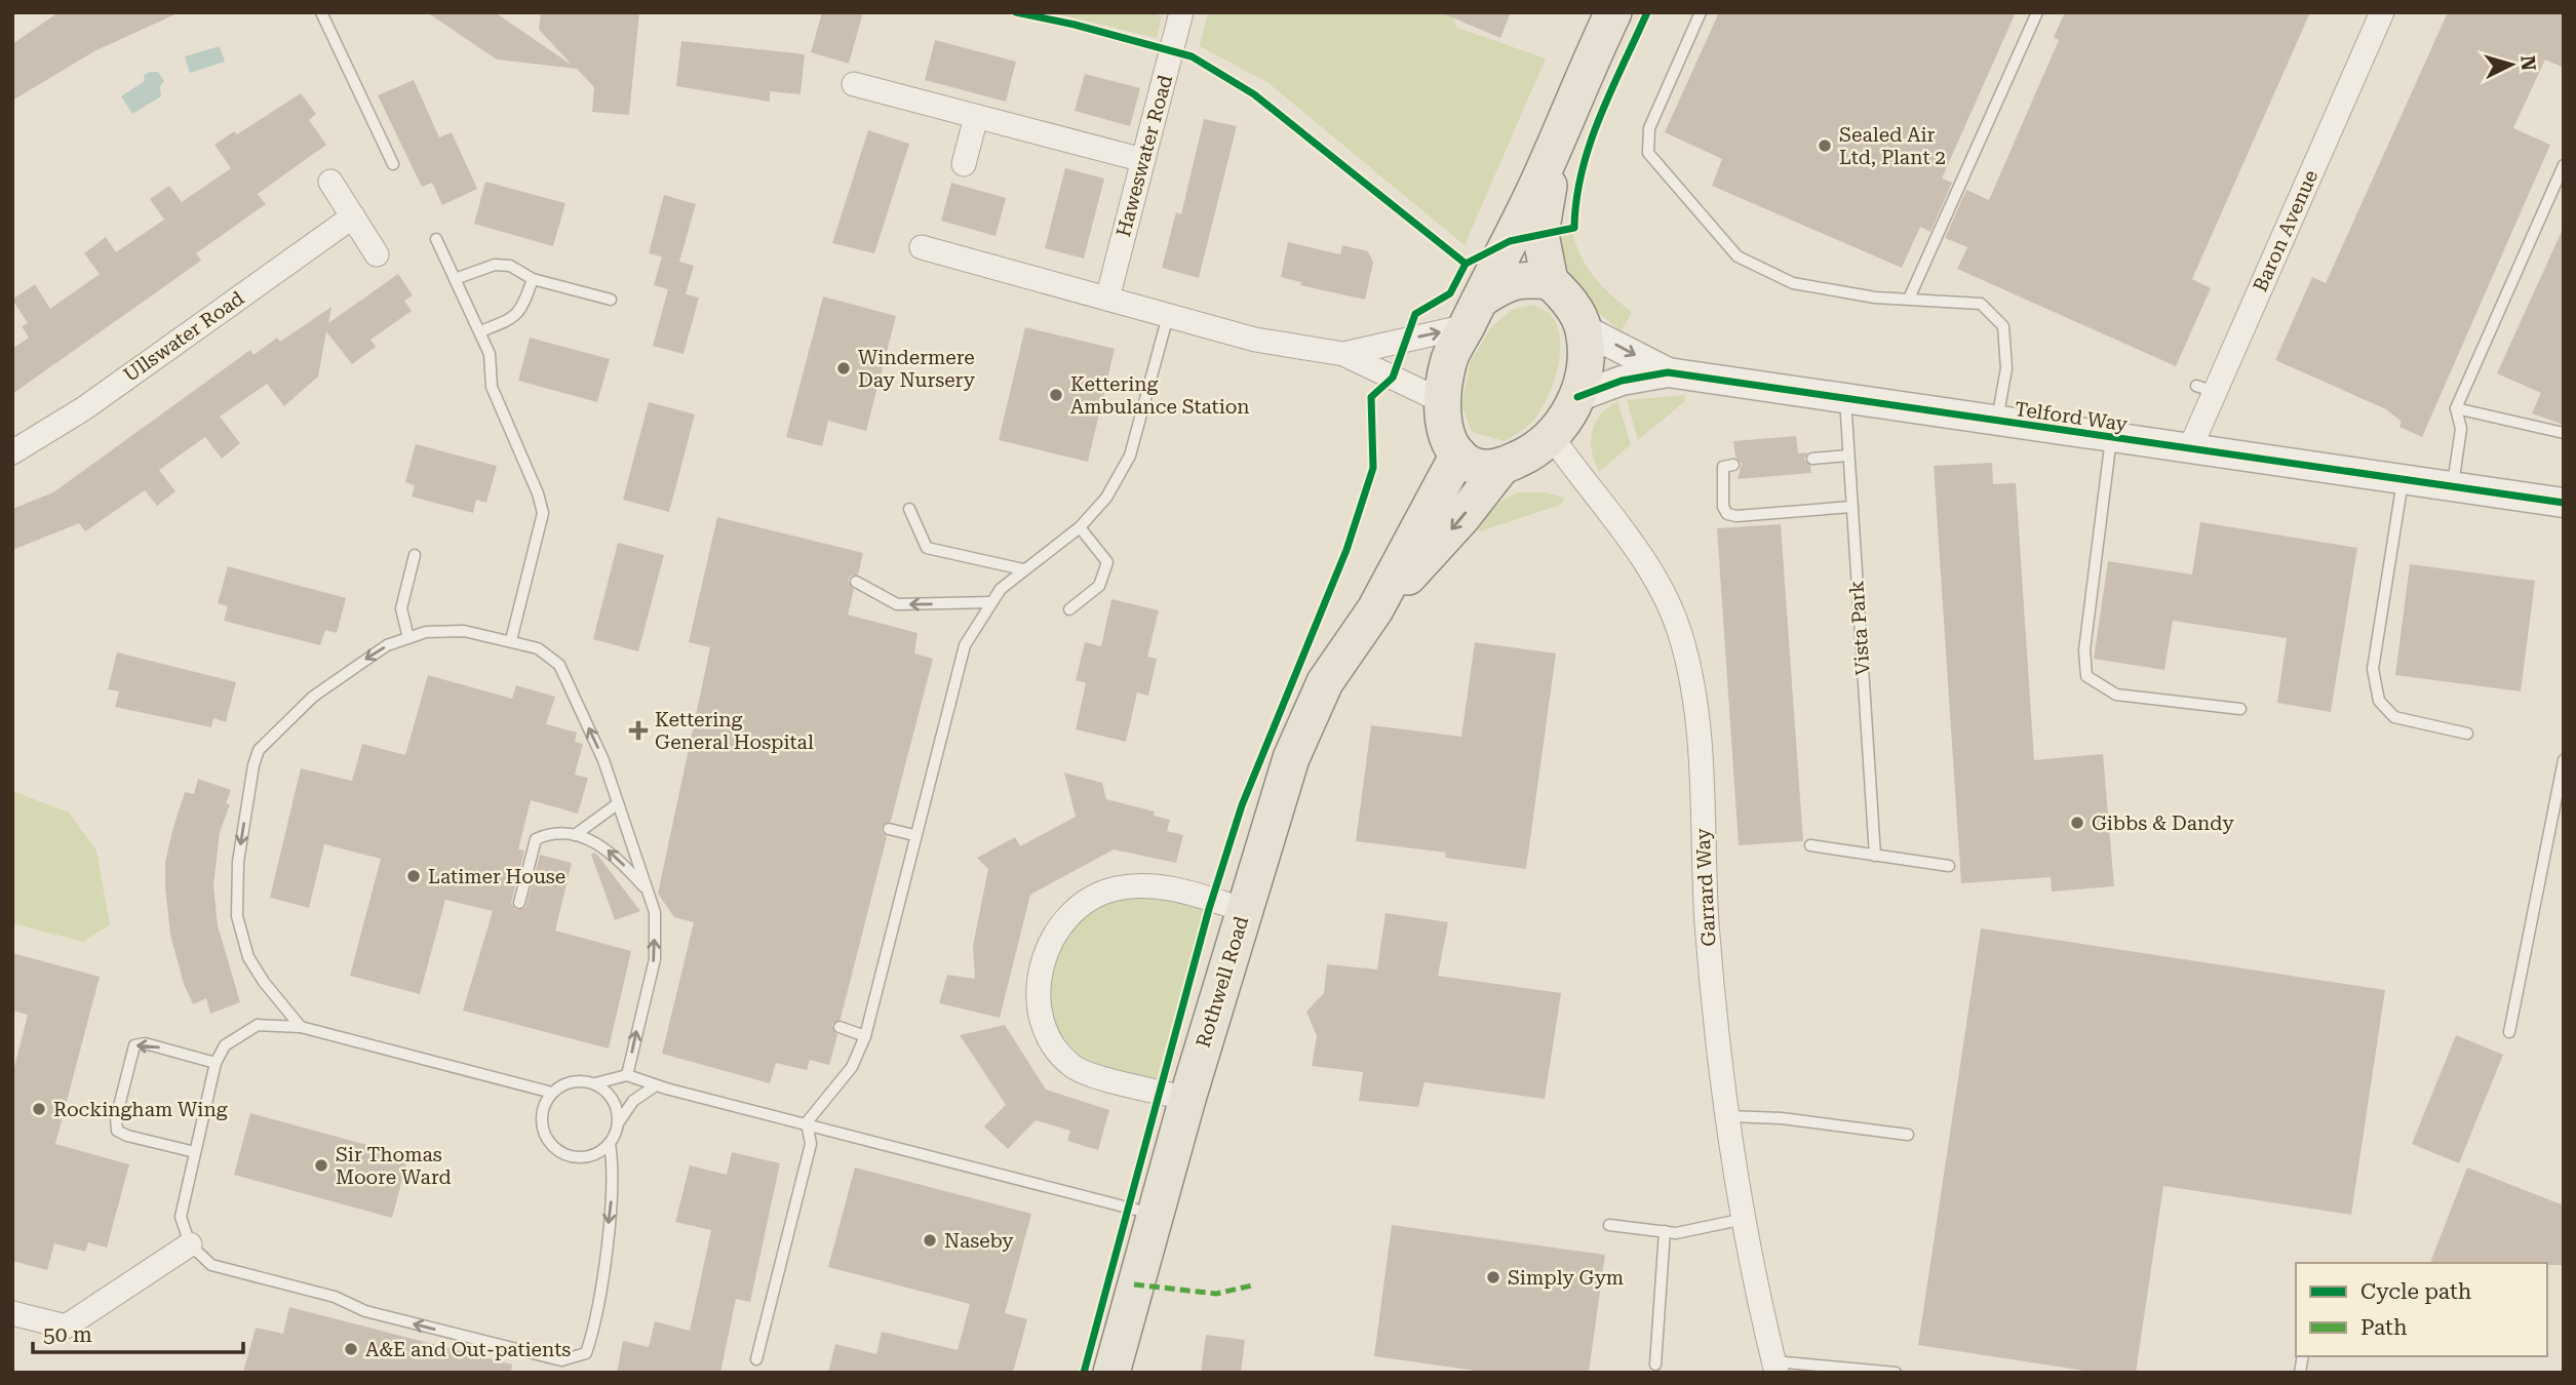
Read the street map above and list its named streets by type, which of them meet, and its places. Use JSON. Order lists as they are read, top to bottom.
{
  "streets": {
    "main road": ["Rothwell Road"],
    "street": [
      "Haweswater Road",
      "Baron Avenue",
      "Ullswater Road",
      "Telford Way",
      "Garrard Way"
    ],
    "lane": ["Vista Park"]
  },
  "crossings": [
    ["Baron Avenue", "Telford Way"],
    ["Telford Way", "Vista Park"],
    ["Telford Way", "Garrard Way"],
    ["Telford Way", "Rothwell Road"],
    ["Garrard Way", "Rothwell Road"]
  ],
  "places": {
    "other": [
      "Sealed Air Ltd, Plant 2",
      "Windermere Day Nursery",
      "Kettering Ambulance Station",
      "Gibbs & Dandy",
      "Latimer House",
      "Rockingham Wing",
      "Sir Thomas Moore Ward",
      "Naseby",
      "Simply Gym",
      "A&E and Out-patients"
    ],
    "health": ["Kettering General Hospital"]
  },
  "legend": ["Cycle path", "Path"],
  "scale_bar": "50 m",
  "north": "right"
}
